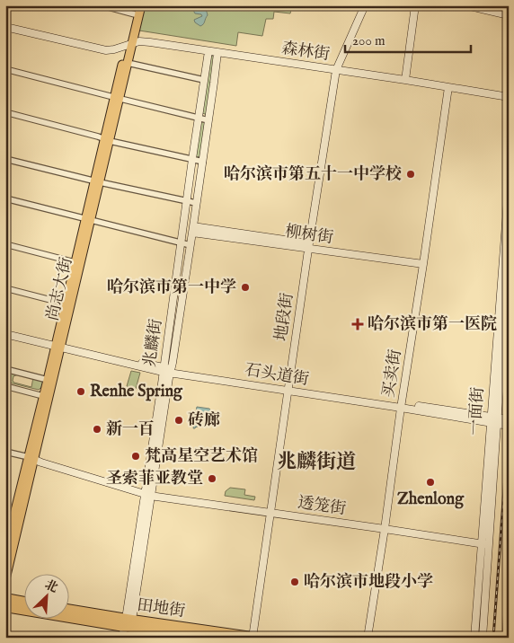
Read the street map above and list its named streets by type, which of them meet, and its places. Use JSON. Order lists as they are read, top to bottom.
{
  "streets": {
    "highway": ["田地街"],
    "main road": [
      "森林街",
      "柳树街",
      "尚志大街",
      "地段街",
      "兆麟街",
      "买卖街",
      "石头道街",
      "一面街",
      "透笼街"
    ]
  },
  "crossings": [
    ["森林街", "尚志大街"],
    ["森林街", "地段街"],
    ["森林街", "兆麟街"],
    ["森林街", "买卖街"],
    ["柳树街", "地段街"],
    ["柳树街", "兆麟街"],
    ["柳树街", "买卖街"],
    ["尚志大街", "石头道街"],
    ["尚志大街", "透笼街"],
    ["地段街", "石头道街"],
    ["地段街", "透笼街"],
    ["地段街", "田地街"],
    ["兆麟街", "石头道街"],
    ["兆麟街", "透笼街"],
    ["兆麟街", "田地街"],
    ["买卖街", "石头道街"],
    ["买卖街", "透笼街"],
    ["石头道街", "一面街"],
    ["一面街", "透笼街"]
  ],
  "districts": ["兆麟街道"],
  "places": {
    "other": [
      "哈尔滨市第五十一中学校",
      "哈尔滨市第一中学",
      "Renhe Spring",
      "砖廊",
      "新一百",
      "梵高星空艺术馆",
      "圣索菲亚教堂",
      "Zhenlong",
      "哈尔滨市地段小学"
    ],
    "health": ["哈尔滨市第一医院"]
  },
  "scale_bar": "200 m",
  "north": "top right"
}
